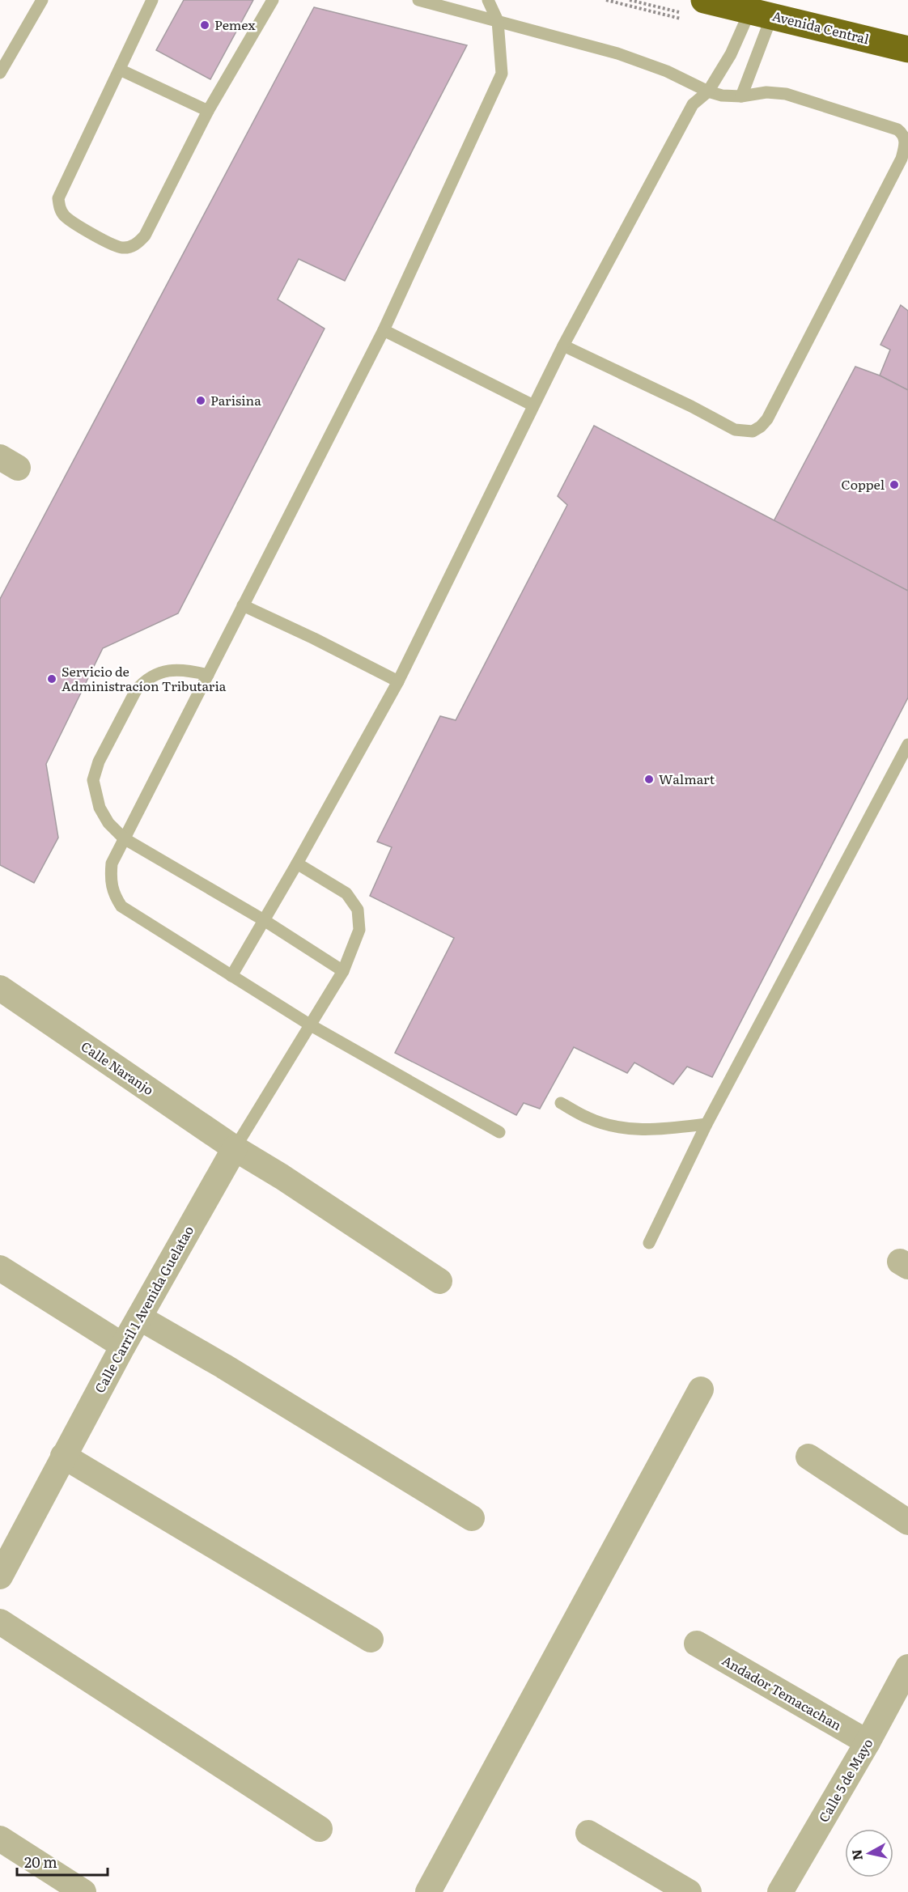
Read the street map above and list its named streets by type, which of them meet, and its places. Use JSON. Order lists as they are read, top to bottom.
{
  "streets": {
    "highway": ["Avenida Central"],
    "street": [
      "Calle Naranjo",
      "Calle Carril 1 Avenida Guelatao",
      "Andador Temacachan",
      "Calle 5 de Mayo"
    ]
  },
  "crossings": [
    ["Calle Naranjo", "Calle Carril 1 Avenida Guelatao"],
    ["Andador Temacachan", "Calle 5 de Mayo"]
  ],
  "places": [
    "Pemex",
    "Parisina",
    "Coppel",
    "Servicio de Administracíon Tributaria",
    "Walmart"
  ],
  "scale_bar": "20 m",
  "north": "left"
}
